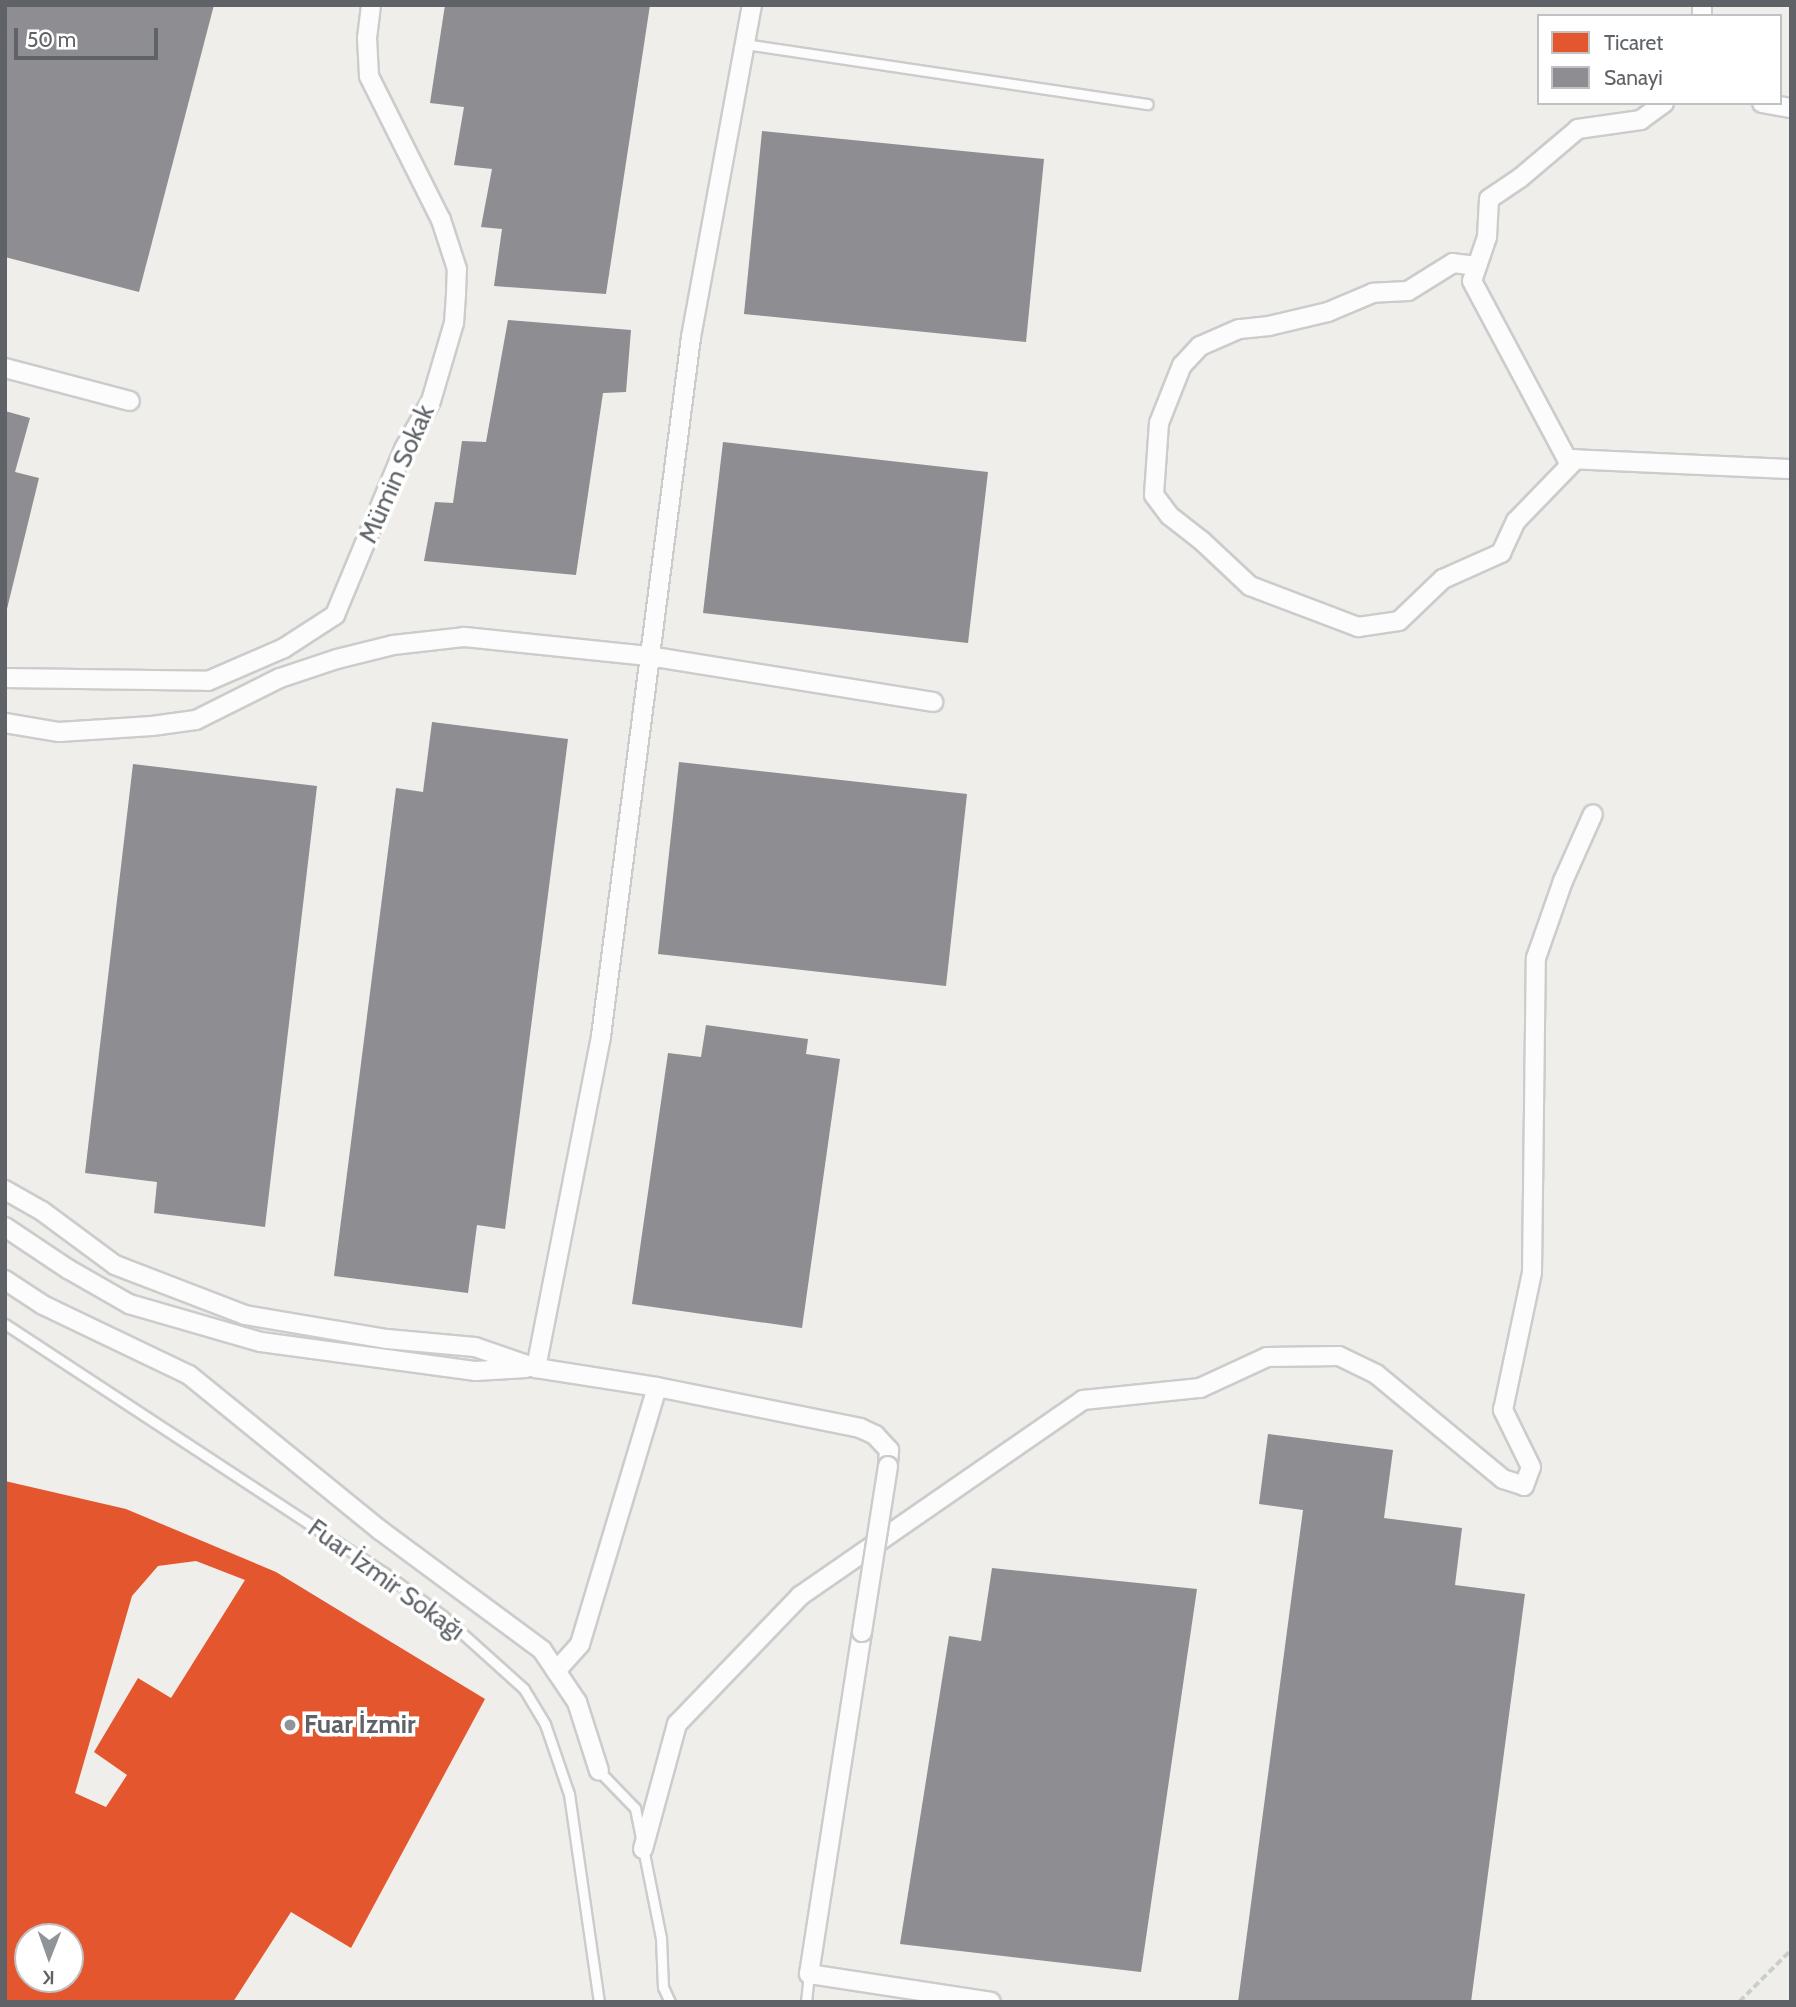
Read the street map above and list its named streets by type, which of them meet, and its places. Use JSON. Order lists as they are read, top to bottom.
{
  "streets": {
    "street": ["Mümin Sokak"],
    "lane": ["Fuar İzmir Sokağı"]
  },
  "places": ["Fuar İzmir"],
  "legend": ["Ticaret", "Sanayi"],
  "scale_bar": "50 m",
  "north": "bottom"
}
